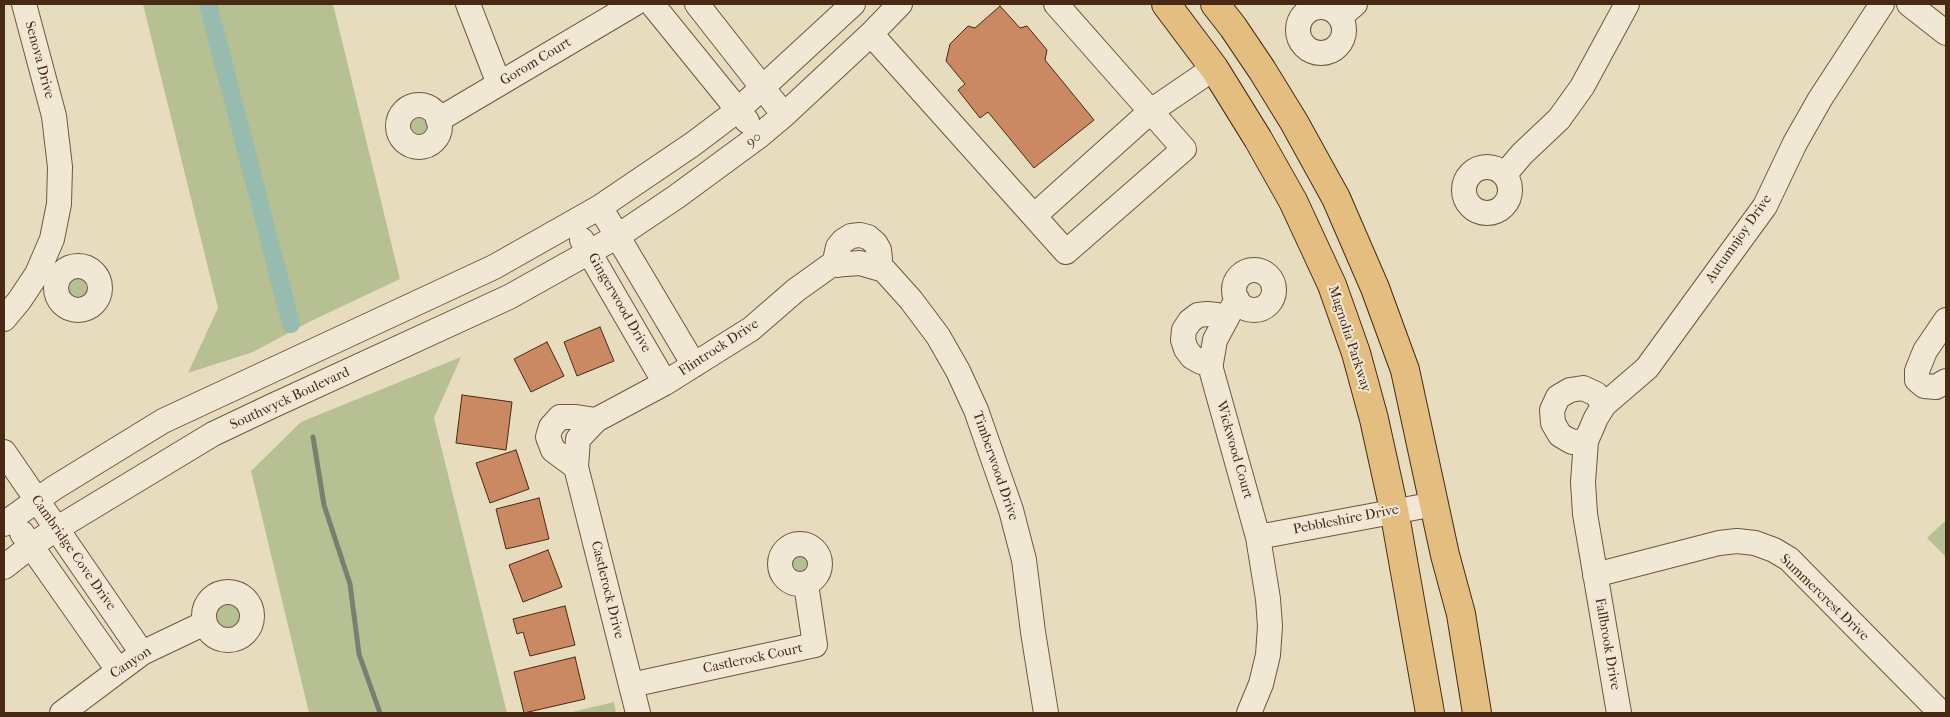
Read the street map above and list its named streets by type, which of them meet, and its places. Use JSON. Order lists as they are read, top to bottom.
{
  "streets": {
    "main road": ["Magnolia Parkway"],
    "street": [
      "Senova Drive",
      "Gorom Court",
      "90",
      "Autumnjoy Drive",
      "Gingerwood Drive",
      "Flintrock Drive",
      "Southwyck Boulevard",
      "Wickwood Court",
      "Timberwood Drive",
      "Pebbleshire Drive",
      "Cambridge Cove Drive",
      "Castlerock Drive",
      "Summercrest Drive",
      "Fallbrook Drive",
      "Castlerock Court",
      "Canyon"
    ]
  },
  "crossings": [
    ["90", "Gingerwood Drive"],
    ["90", "Southwyck Boulevard"],
    ["Autumnjoy Drive", "Summercrest Drive"],
    ["Autumnjoy Drive", "Fallbrook Drive"],
    ["Gingerwood Drive", "Flintrock Drive"],
    ["Gingerwood Drive", "Southwyck Boulevard"],
    ["Magnolia Parkway", "Pebbleshire Drive"],
    ["Flintrock Drive", "Timberwood Drive"],
    ["Flintrock Drive", "Castlerock Drive"],
    ["Southwyck Boulevard", "Cambridge Cove Drive"],
    ["Wickwood Court", "Pebbleshire Drive"],
    ["Cambridge Cove Drive", "Canyon"],
    ["Castlerock Drive", "Castlerock Court"],
    ["Summercrest Drive", "Fallbrook Drive"]
  ]
}
